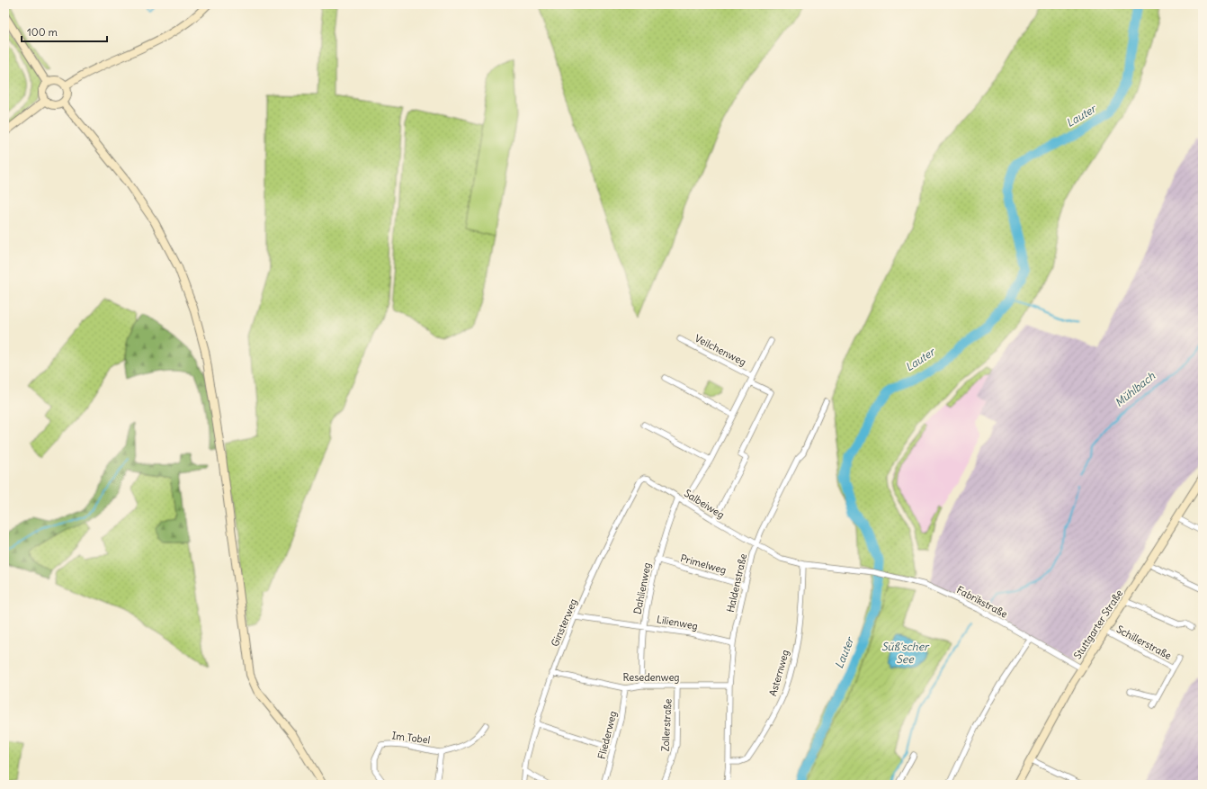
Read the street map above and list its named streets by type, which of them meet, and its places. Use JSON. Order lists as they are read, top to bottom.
{
  "streets": {
    "street": [
      "Veilchenweg",
      "Salbeiweg",
      "Primelweg",
      "Haldenstraße",
      "Dahlienweg",
      "Fabrikstraße",
      "Ginsterweg",
      "Lilienweg",
      "Stuttgarter Straße",
      "Schillerstraße",
      "Asternweg",
      "Resedenweg",
      "Zollerstraße",
      "Fliederweg",
      "Im Tobel"
    ]
  },
  "crossings": [
    ["Veilchenweg", "Salbeiweg"],
    ["Salbeiweg", "Haldenstraße"],
    ["Salbeiweg", "Dahlienweg"],
    ["Salbeiweg", "Ginsterweg"],
    ["Primelweg", "Haldenstraße"],
    ["Primelweg", "Dahlienweg"],
    ["Haldenstraße", "Lilienweg"],
    ["Haldenstraße", "Asternweg"],
    ["Haldenstraße", "Resedenweg"],
    ["Dahlienweg", "Lilienweg"],
    ["Dahlienweg", "Resedenweg"],
    ["Fabrikstraße", "Stuttgarter Straße"],
    ["Fabrikstraße", "Asternweg"],
    ["Ginsterweg", "Lilienweg"],
    ["Ginsterweg", "Resedenweg"],
    ["Stuttgarter Straße", "Schillerstraße"],
    ["Resedenweg", "Zollerstraße"],
    ["Resedenweg", "Fliederweg"]
  ],
  "water": ["Lauter", "Mühlbach", "Süß'scher See"],
  "scale_bar": "100 m"
}
